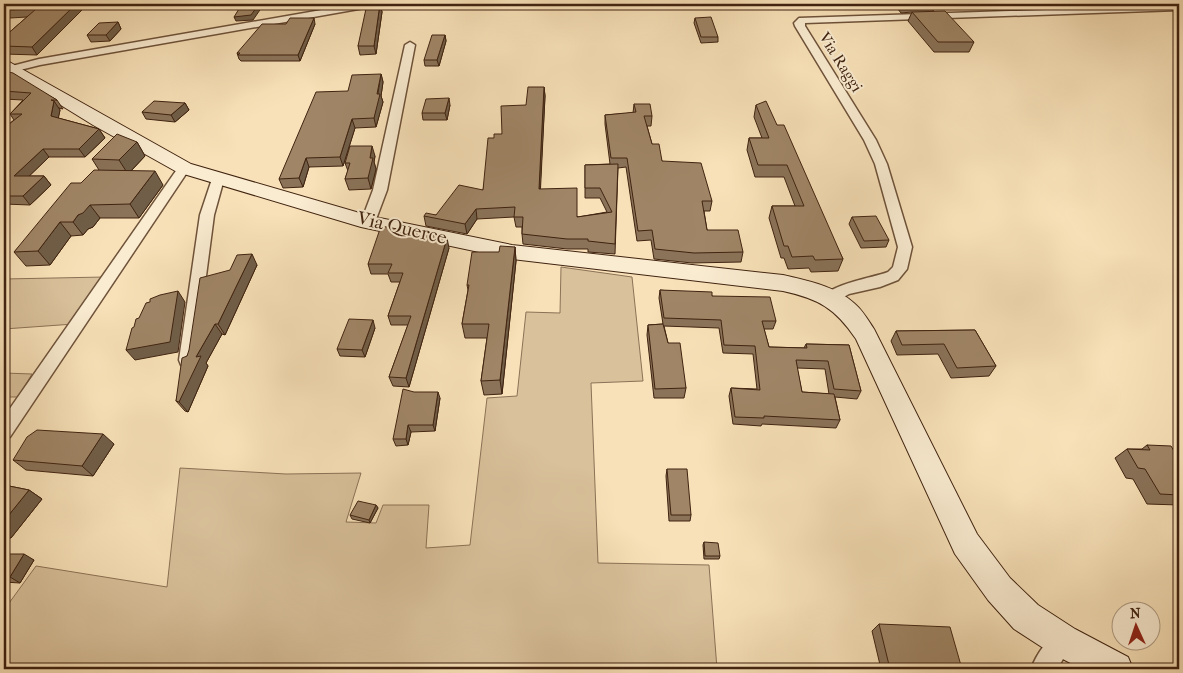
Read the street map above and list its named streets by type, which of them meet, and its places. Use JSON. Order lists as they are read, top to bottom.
{
  "streets": {
    "street": ["Via Raggi", "Via Querce"]
  },
  "crossings": [
    ["Via Raggi", "Via Querce"]
  ],
  "north": "top"
}
